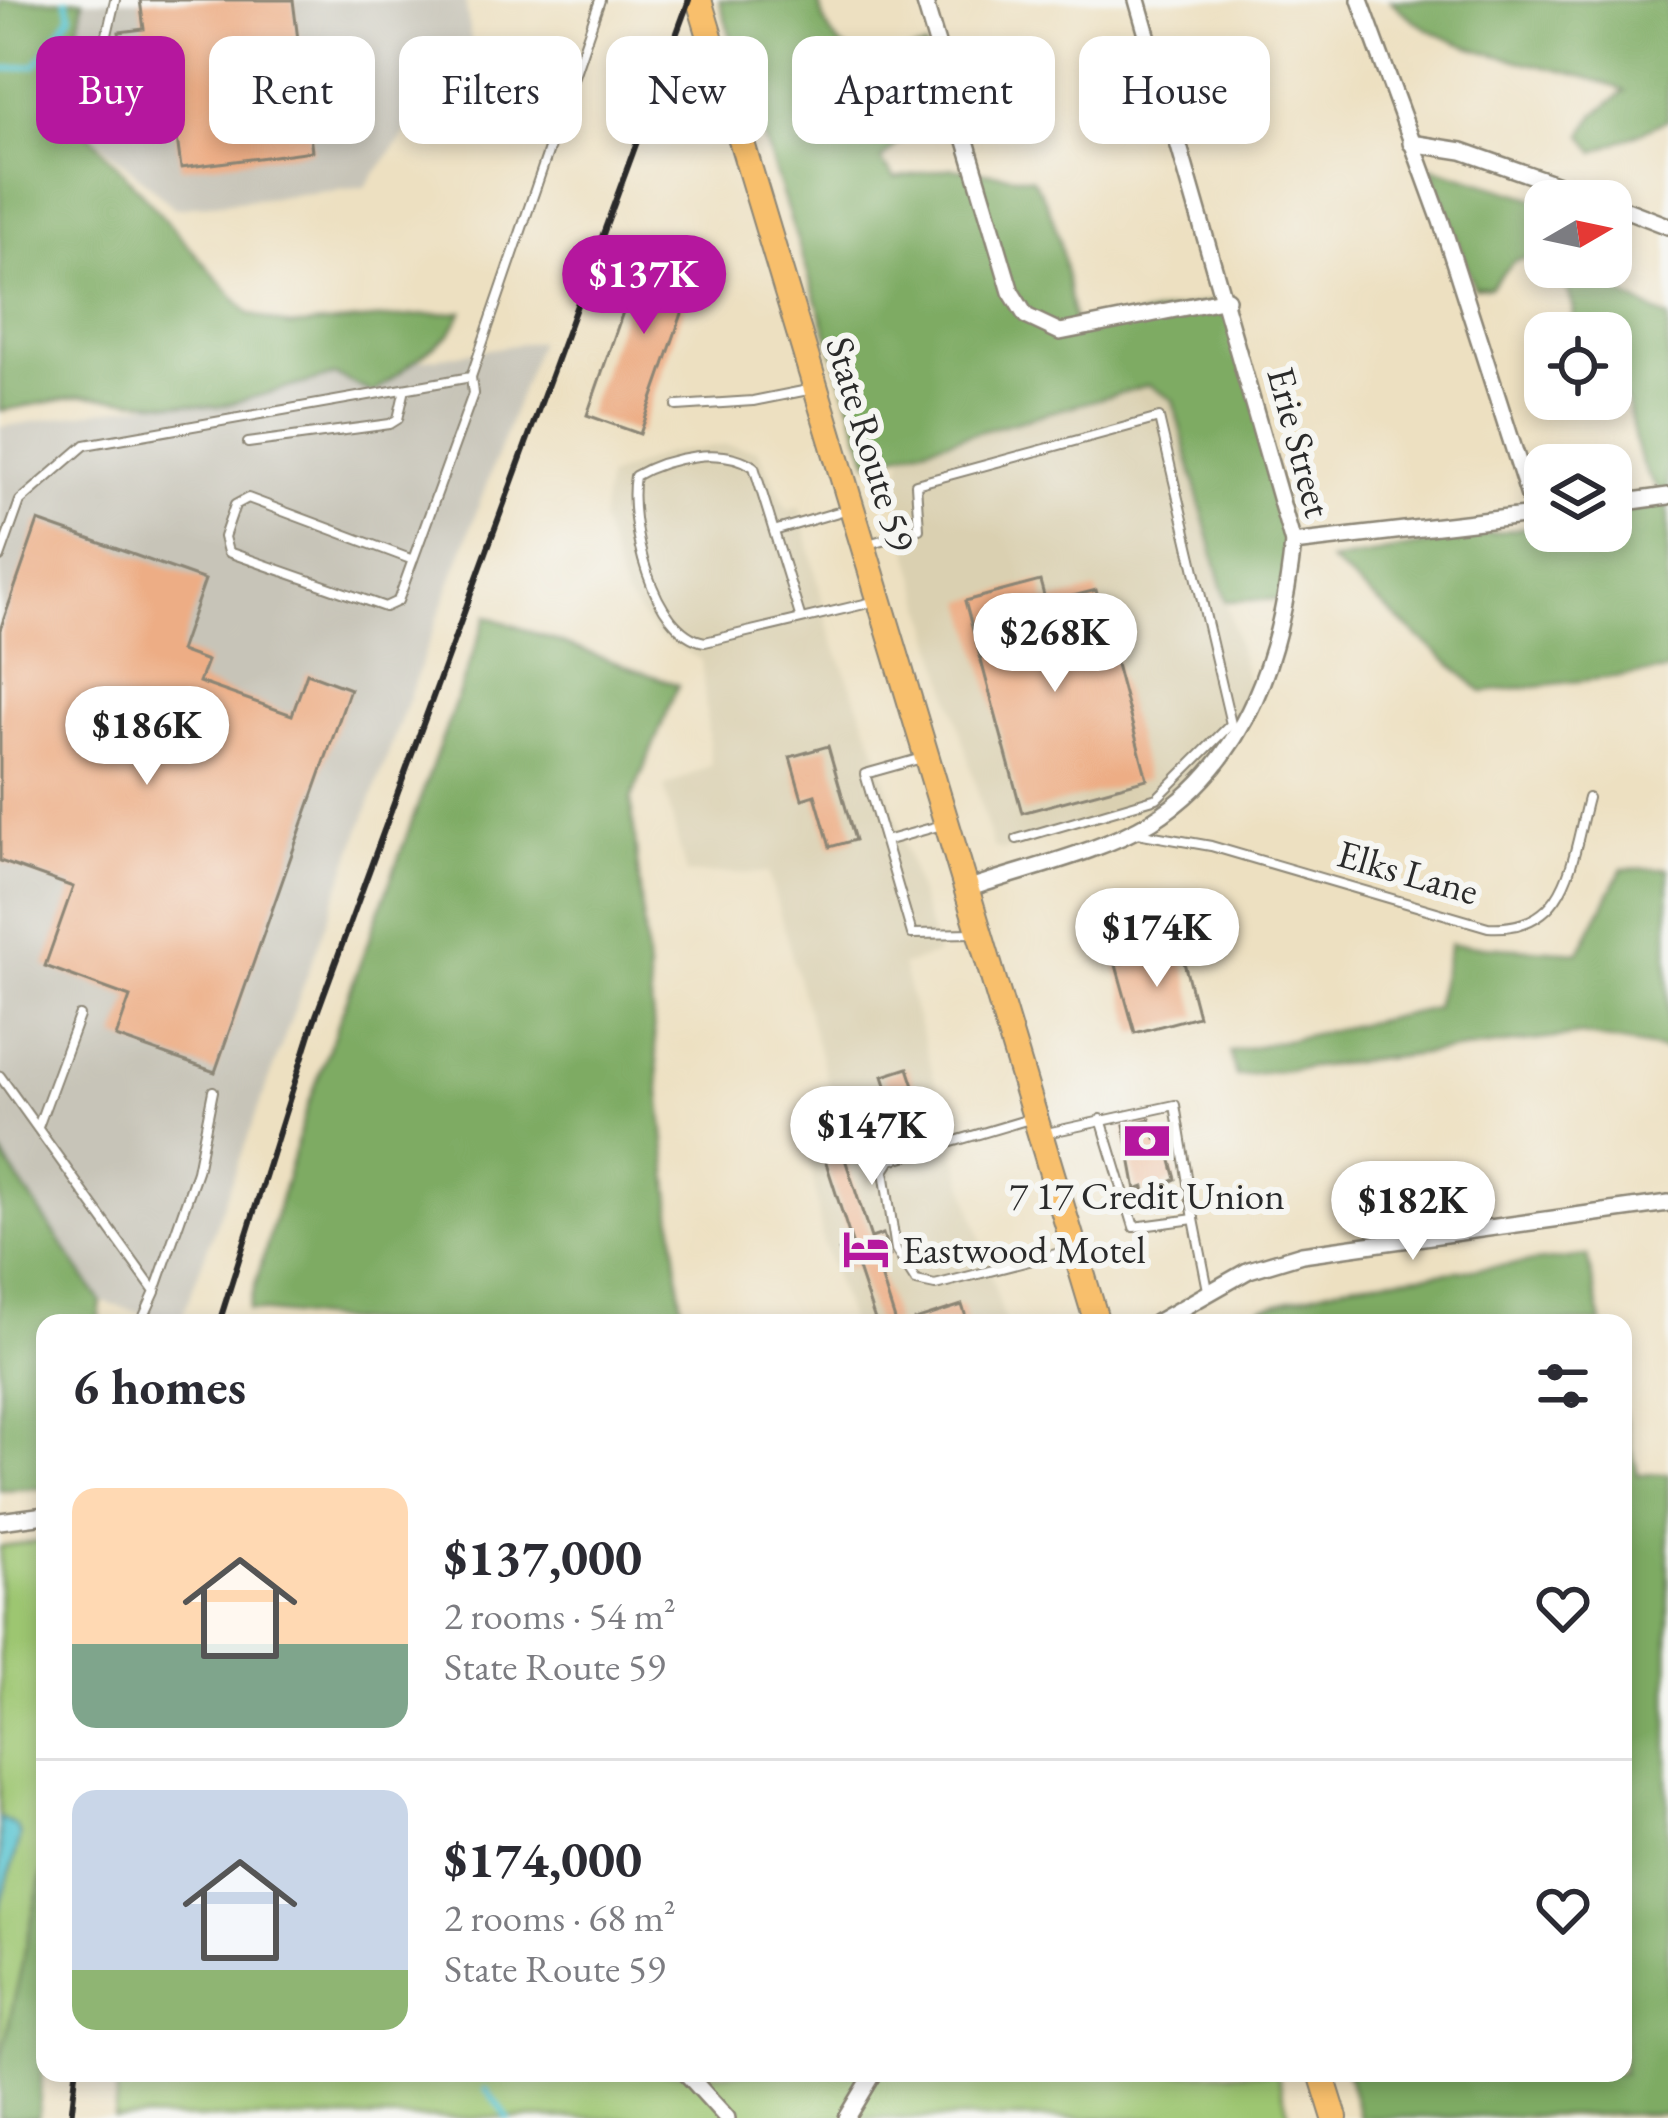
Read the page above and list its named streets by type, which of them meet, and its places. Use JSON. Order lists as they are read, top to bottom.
{
  "streets": {
    "main road": ["State Route 59"],
    "street": ["Erie Street"],
    "lane": ["Elks Lane"]
  },
  "crossings": [
    ["Erie Street", "State Route 59"],
    ["Erie Street", "Elks Lane"]
  ],
  "places": {
    "bank": ["7 17 Credit Union"],
    "hotel": ["Eastwood Motel"]
  },
  "north": "right",
  "page": {
    "chip": [
      "Buy",
      "Rent",
      "Filters",
      "New",
      "Apartment",
      "House"
    ],
    "price": [
      "$137K",
      "$268K",
      "$186K",
      "$174K",
      "$147K",
      "$182K"
    ],
    "heading": "6 homes",
    "list": [
      {
        "name": "$137,000",
        "note": "2 rooms · 54 m² · State Route 59"
      },
      {
        "name": "$174,000",
        "note": "2 rooms · 68 m² · State Route 59"
      }
    ]
  }
}
